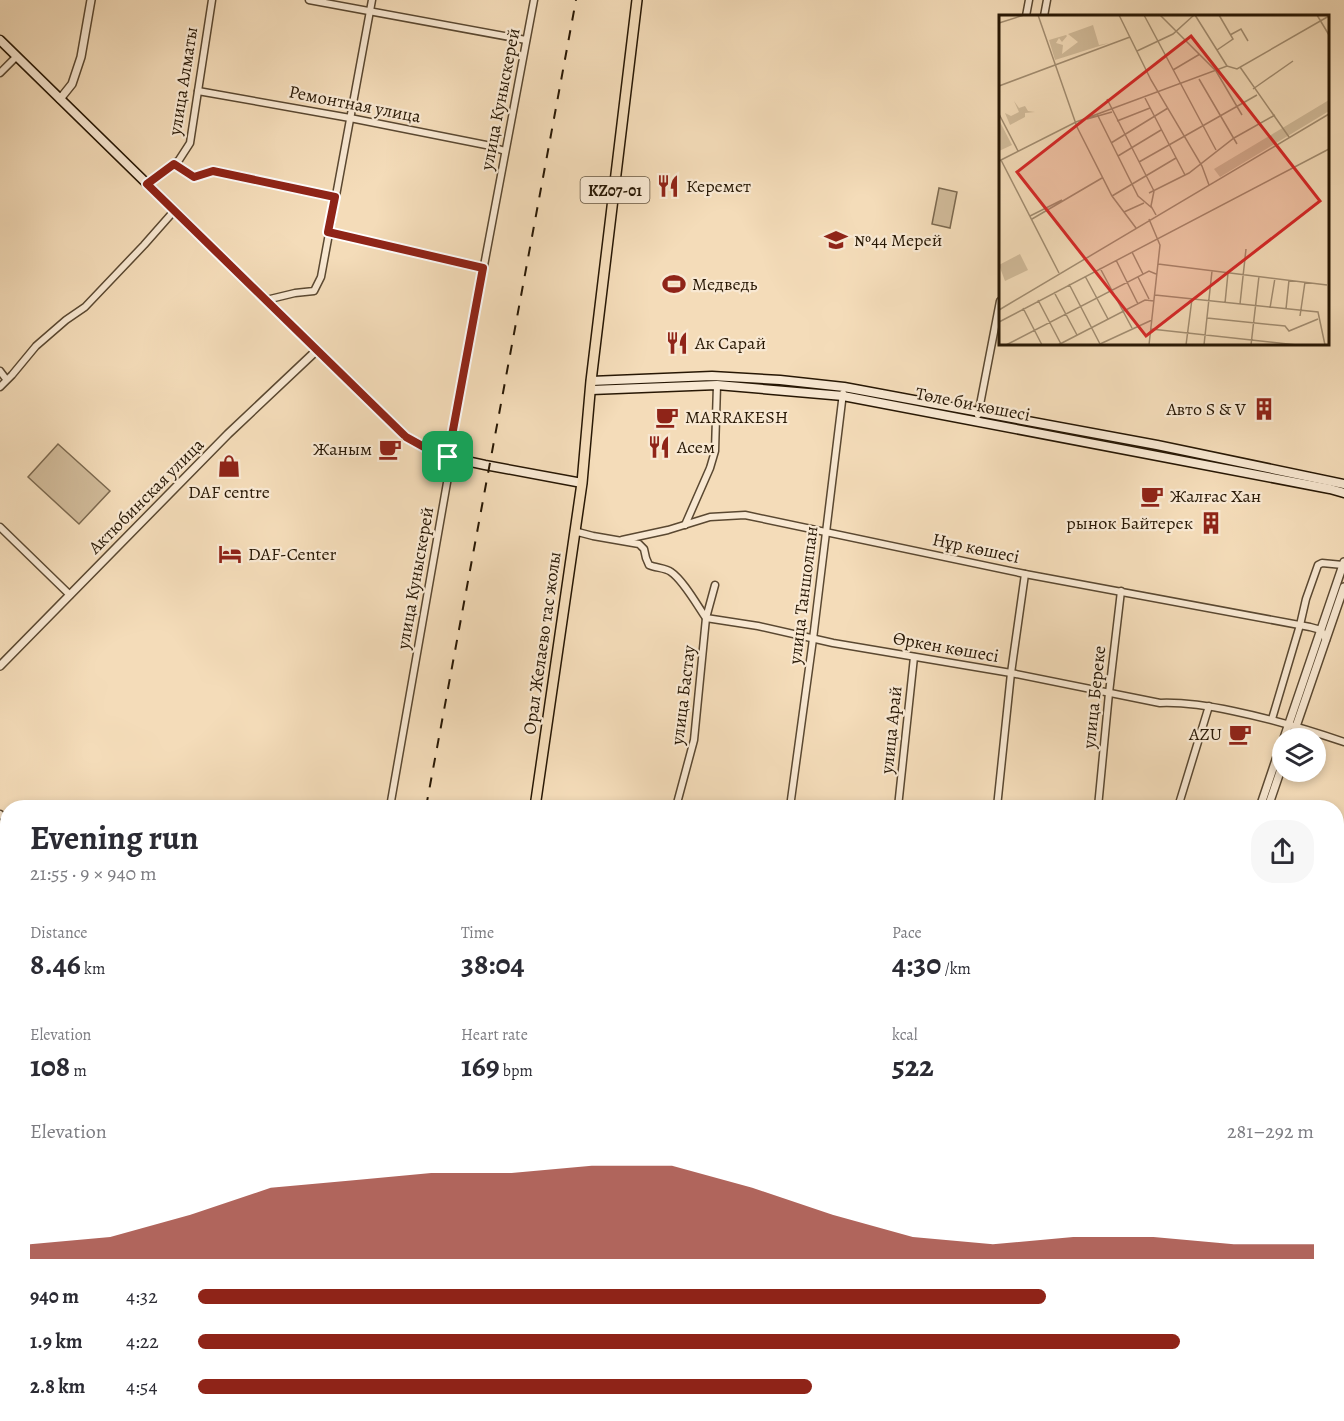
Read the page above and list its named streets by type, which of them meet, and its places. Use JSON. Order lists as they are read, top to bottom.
{
  "streets": {
    "main road": ["KZ07-01", "Төле би көшесі", "Орал Желаево тас жолы"],
    "street": [
      "улица Алматы",
      "улица Куныскерей",
      "Ремонтная улица",
      "Актюбинская улица",
      "Нұр көшесі",
      "улица Таншолпан",
      "Өркен көшесі",
      "улица Бастау",
      "улица Береке",
      "улица Арай"
    ]
  },
  "crossings": [
    ["улица Алматы", "Ремонтная улица"],
    ["улица Куныскерей", "Ремонтная улица"],
    ["KZ07-01", "Төле би көшесі"],
    ["KZ07-01", "Орал Желаево тас жолы"],
    ["Төле би көшесі", "улица Таншолпан"],
    ["Нұр көшесі", "улица Таншолпан"],
    ["Нұр көшесі", "улица Береке"],
    ["улица Таншолпан", "Өркен көшесі"],
    ["Өркен көшесі", "улица Бастау"],
    ["Өркен көшесі", "улица Береке"],
    ["Өркен көшесі", "улица Арай"]
  ],
  "places": {
    "restaurant": ["Керемет", "Ак Сарай", "Асем"],
    "school or university": ["№44 Мерей"],
    "sports": ["Медведь"],
    "building": ["Авто S & V", "рынок Байтерек"],
    "cafe": [
      "MARRAKESH",
      "Жаным",
      "Жалғас Хан",
      "AZU"
    ],
    "shop": ["DAF centre"],
    "hotel": ["DAF-Center"]
  },
  "page": {
    "heading": ["Evening run", "21:55 · 9 × 940 m"],
    "stats": [
      ["Distance", "8.46 km"],
      ["Time", "38:04"],
      ["Pace", "4:30 /km"],
      ["Elevation", "108 m"],
      ["Heart rate", "169 bpm"],
      ["kcal", "522"]
    ],
    "chart": ["Elevation", "281–292 m"],
    "list": [
      {
        "name": "940 m",
        "note": "4:32"
      },
      {
        "name": "1.9 km",
        "note": "4:22"
      },
      {
        "name": "2.8 km",
        "note": "4:54"
      }
    ]
  }
}
